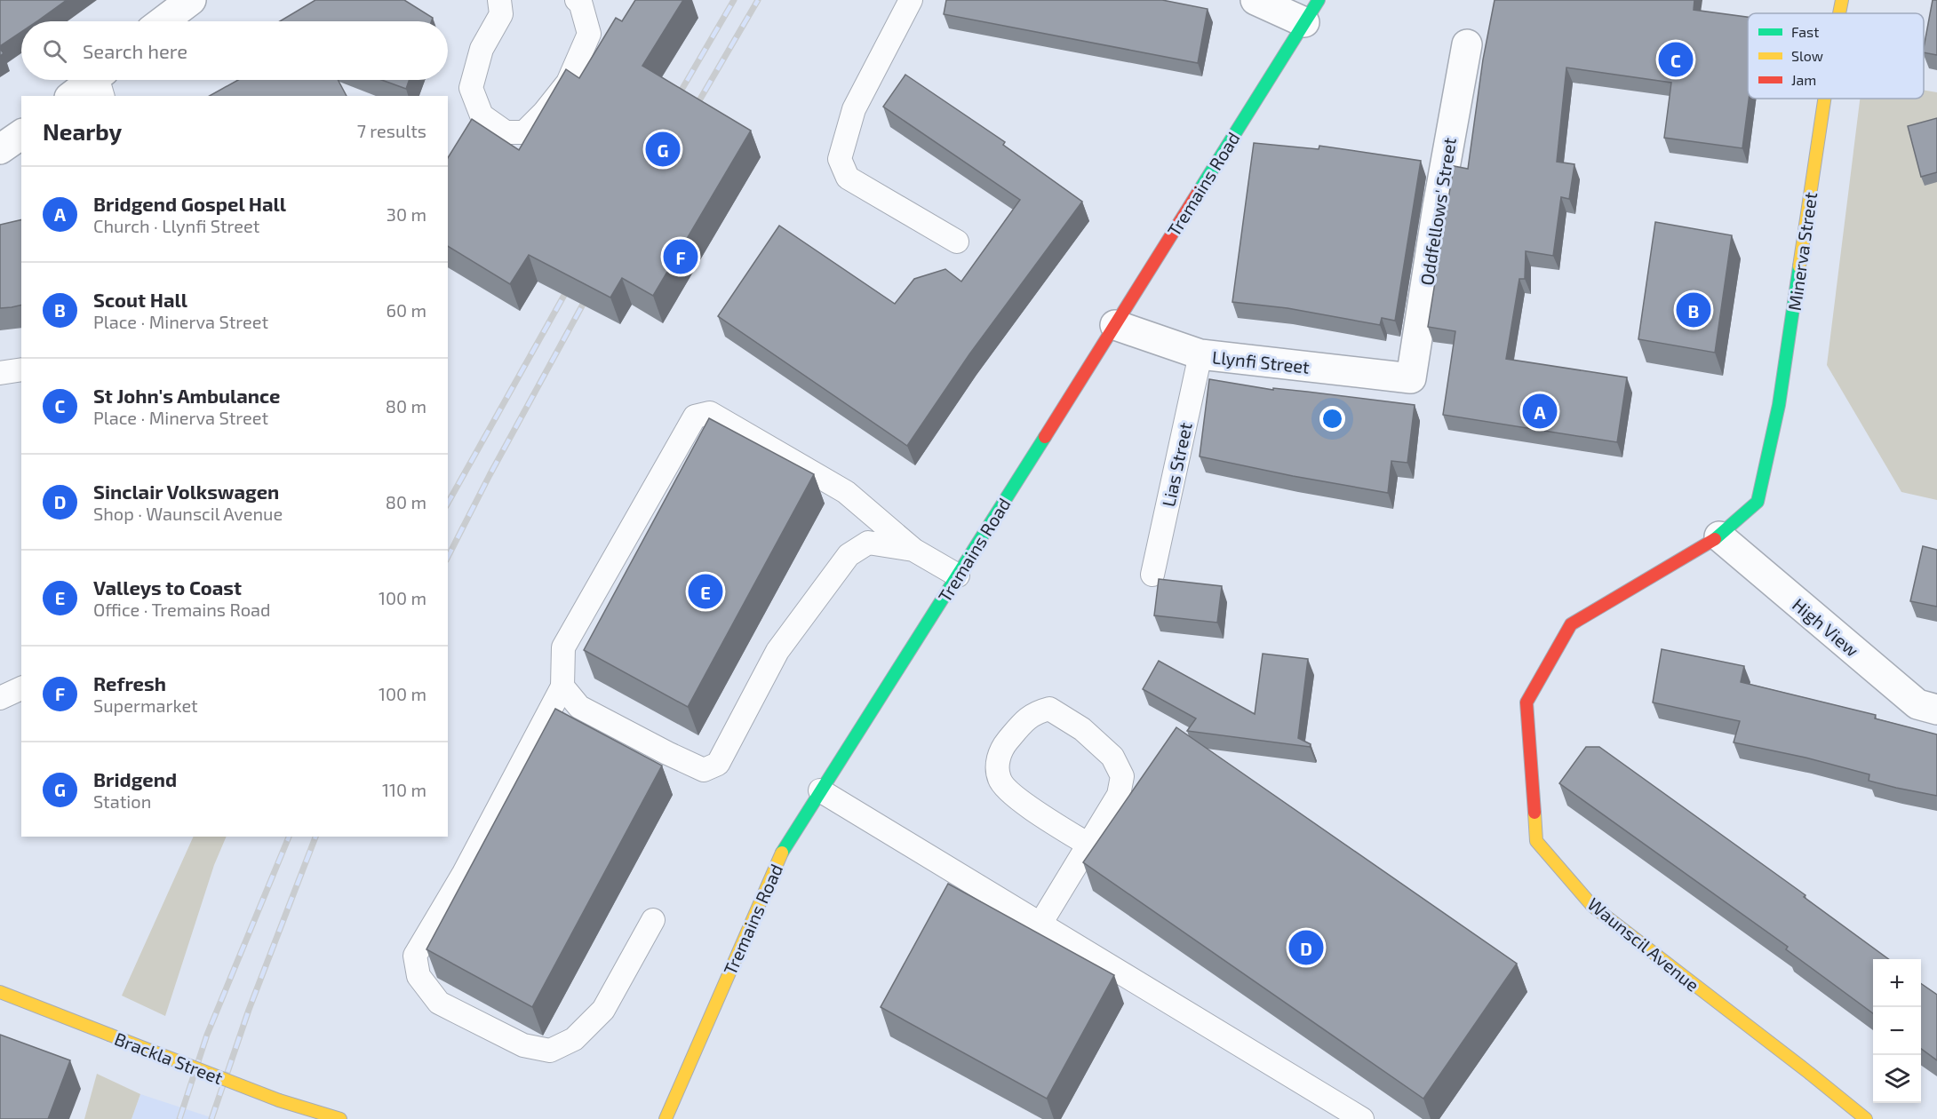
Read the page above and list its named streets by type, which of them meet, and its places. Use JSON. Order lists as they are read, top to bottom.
{
  "streets": {
    "street": [
      "Tremains Road",
      "Oddfellows' Street",
      "Minerva Street",
      "Llynfi Street",
      "High View",
      "Waunscil Avenue",
      "Brackla Street"
    ],
    "lane": ["Lias Street"]
  },
  "crossings": [
    ["Tremains Road", "Llynfi Street"],
    ["Oddfellows' Street", "Llynfi Street"],
    ["Minerva Street", "Waunscil Avenue"],
    ["Llynfi Street", "Lias Street"],
    ["High View", "Waunscil Avenue"]
  ],
  "legend": ["Fast", "Slow", "Jam"],
  "page": {
    "search": "Search here",
    "pins": [
      "C",
      "G",
      "F",
      "B",
      "A",
      "E",
      "D"
    ],
    "heading": ["Nearby", "7 results"],
    "list": [
      {
        "mark": "A",
        "name": "Bridgend Gospel Hall",
        "note": "Church · Llynfi Street",
        "value": "30 m"
      },
      {
        "mark": "B",
        "name": "Scout Hall",
        "note": "Place · Minerva Street",
        "value": "60 m"
      },
      {
        "mark": "C",
        "name": "St John's Ambulance",
        "note": "Place · Minerva Street",
        "value": "80 m"
      },
      {
        "mark": "D",
        "name": "Sinclair Volkswagen",
        "note": "Shop · Waunscil Avenue",
        "value": "80 m"
      },
      {
        "mark": "E",
        "name": "Valleys to Coast",
        "note": "Office · Tremains Road",
        "value": "100 m"
      },
      {
        "mark": "F",
        "name": "Refresh",
        "note": "Supermarket",
        "value": "100 m"
      },
      {
        "mark": "G",
        "name": "Bridgend",
        "note": "Station",
        "value": "110 m"
      }
    ],
    "map_buttons": ["+", "−"]
  }
}
